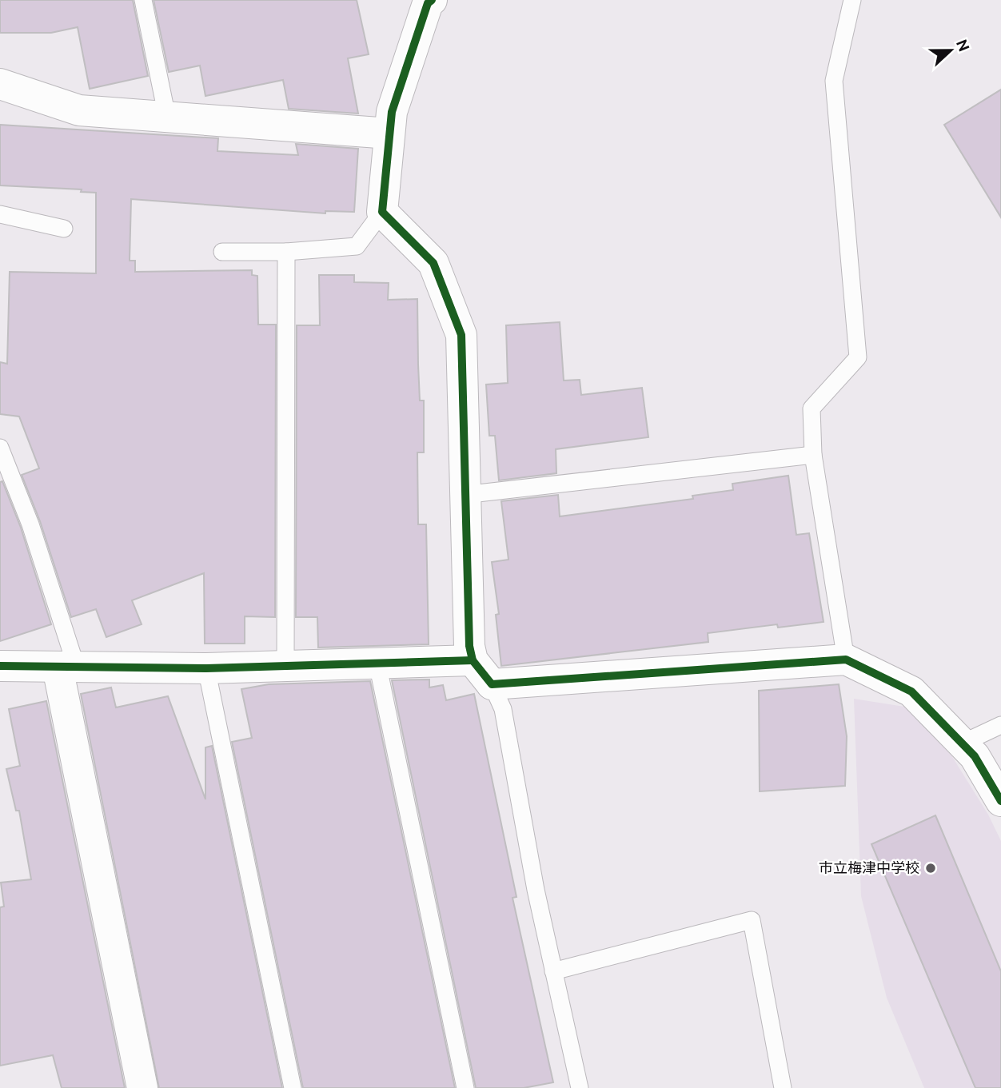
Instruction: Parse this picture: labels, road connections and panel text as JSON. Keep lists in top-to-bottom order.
{
  "places": ["市立梅津中学校"],
  "north": "right"
}
